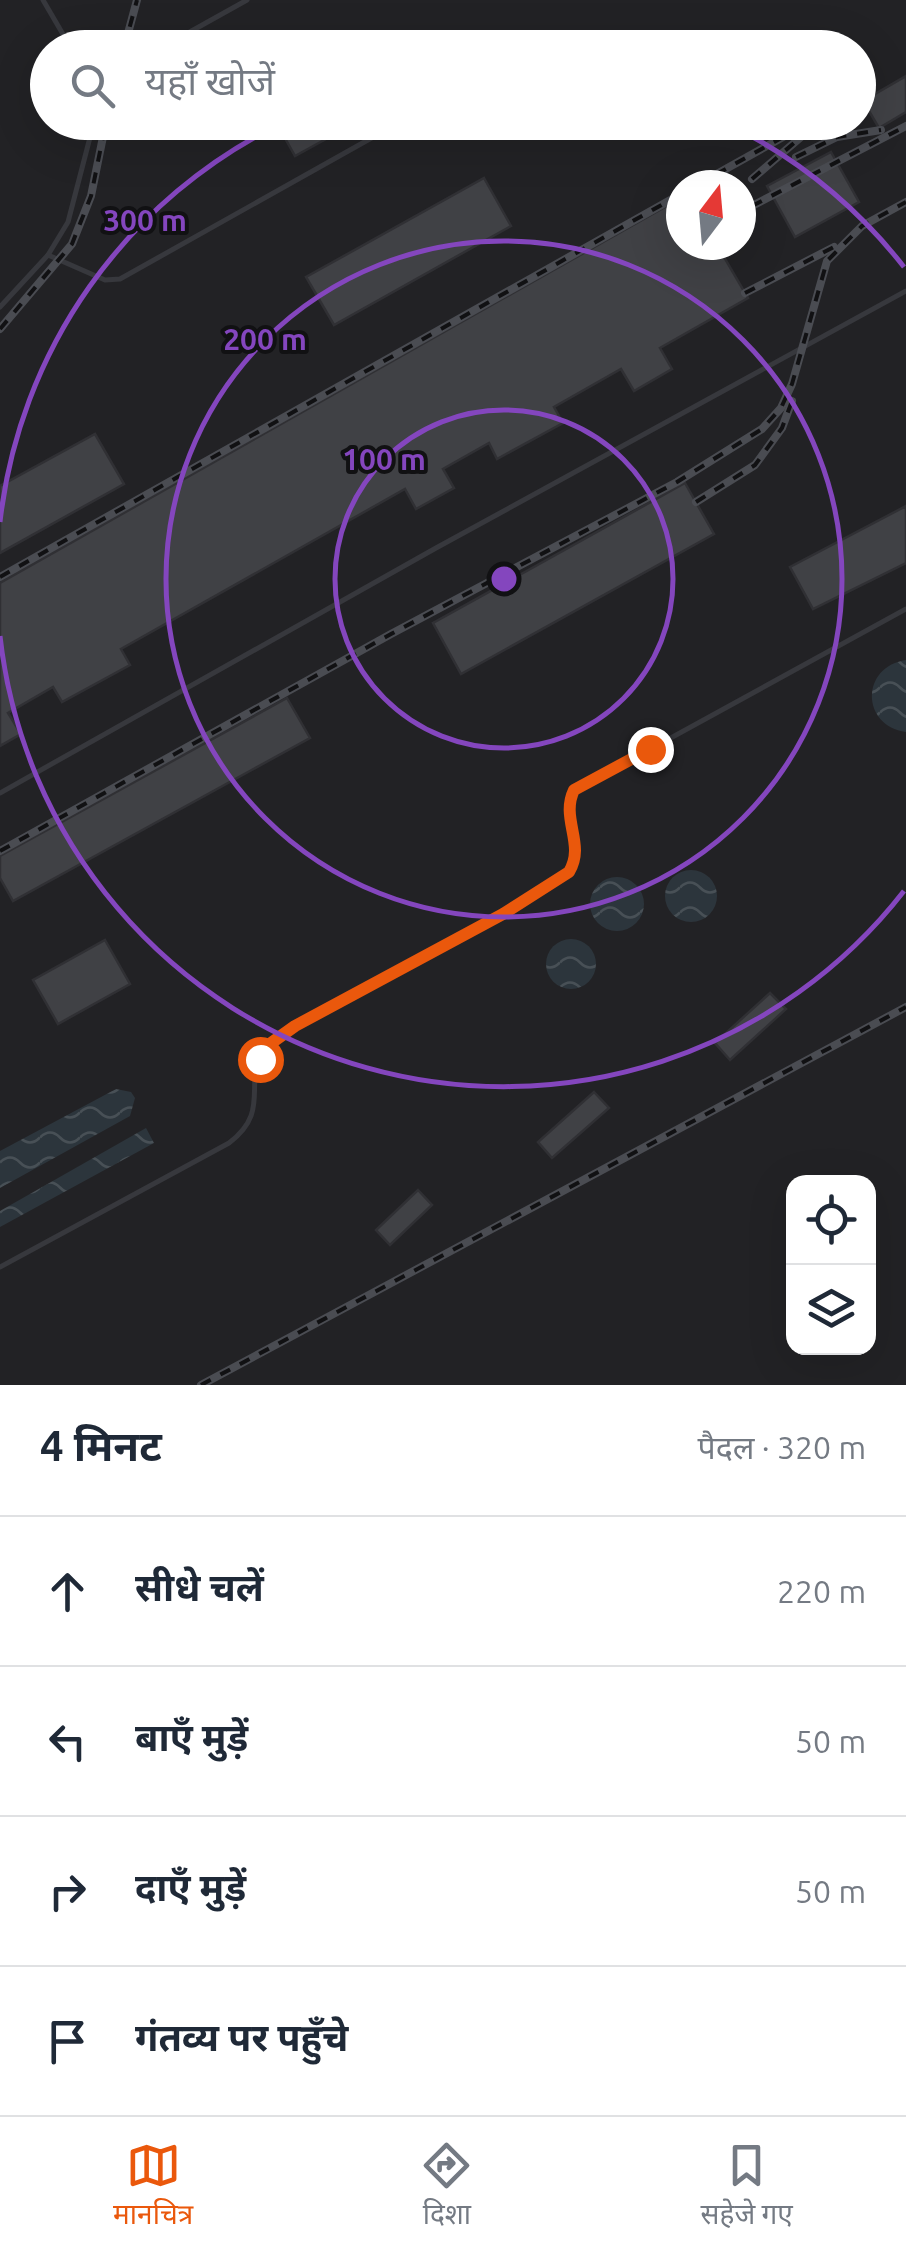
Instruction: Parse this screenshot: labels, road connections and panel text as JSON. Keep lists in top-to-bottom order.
{
  "north": "top",
  "page": {
    "search": "यहाँ खोजें",
    "heading": ["4 मिनट", "पैदल · 320 m"],
    "list": [
      ["सीधे चलें", "220 m"],
      ["बाएँ मुड़ें", "50 m"],
      ["दाएँ मुड़ें", "50 m"],
      "गंतव्य पर पहुँचे"
    ],
    "nav": ["मानचित्र", "दिशा", "सहेजे गए"]
  },
  "rings": ["300 m", "200 m", "100 m"]
}
